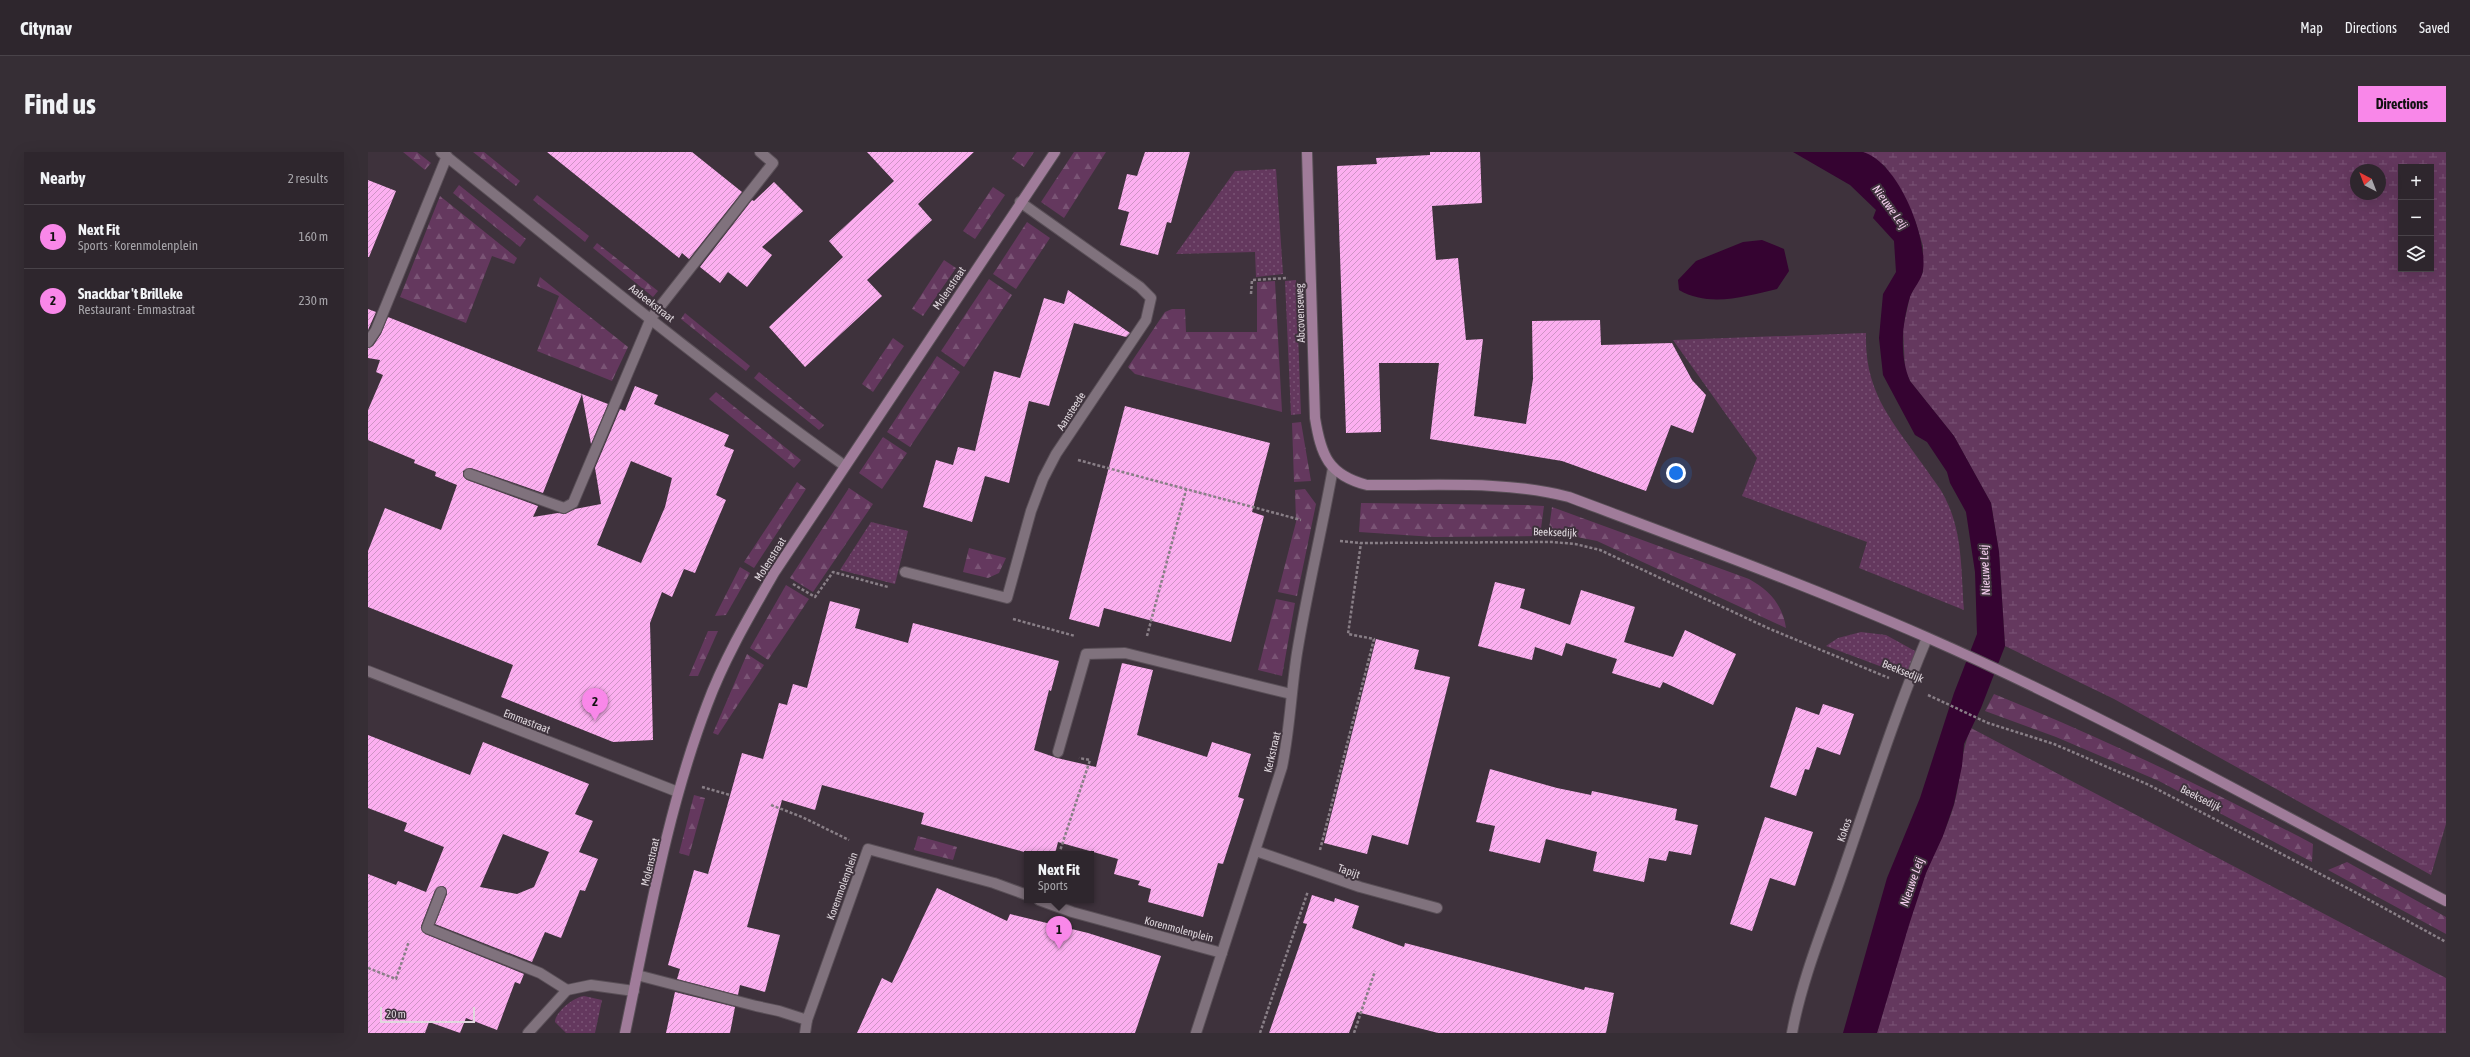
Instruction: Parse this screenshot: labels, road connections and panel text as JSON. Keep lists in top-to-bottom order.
{
  "streets": {
    "street": [
      "Molenstraat",
      "Aabeekstraat",
      "Abcovenseweg",
      "Aansteede",
      "Beeksedijk",
      "Emmastraat",
      "Kerkstraat",
      "Kokos",
      "Tapijt",
      "Korenmolenplein"
    ]
  },
  "crossings": [
    ["Molenstraat", "Aabeekstraat"],
    ["Molenstraat", "Aansteede"],
    ["Molenstraat", "Emmastraat"],
    ["Abcovenseweg", "Beeksedijk"],
    ["Abcovenseweg", "Kerkstraat"],
    ["Beeksedijk", "Kerkstraat"],
    ["Beeksedijk", "Kokos"],
    ["Kerkstraat", "Tapijt"],
    ["Kerkstraat", "Korenmolenplein"]
  ],
  "water": ["Nieuwe Leij"],
  "scale_bar": "20 m",
  "north": "top left",
  "page": {
    "header": "Citynav",
    "nav": ["Map", "Directions", "Saved"],
    "buttons": "Directions",
    "title": "Find us",
    "heading": ["Nearby", "2 results"],
    "map_buttons": ["+", "−"],
    "list": [
      {
        "mark": "1",
        "name": "Next Fit",
        "note": "Sports · Korenmolenplein",
        "value": "160 m"
      },
      {
        "mark": "2",
        "name": "Snackbar 't Brilleke",
        "note": "Restaurant · Emmastraat",
        "value": "230 m"
      }
    ],
    "pins": ["2", "1"],
    "popup": ["Next Fit", "Sports"],
    "scale": "20 m"
  }
}
